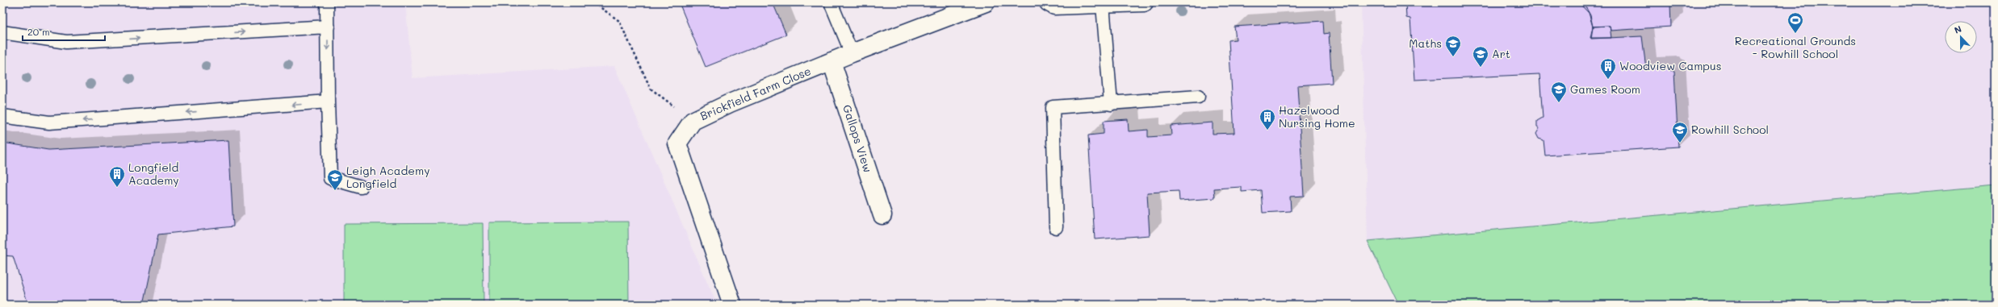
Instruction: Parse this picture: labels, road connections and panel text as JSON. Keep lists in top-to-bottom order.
{
  "streets": {
    "street": ["Brickfield Farm Close", "Gallops View"]
  },
  "crossings": [
    ["Brickfield Farm Close", "Gallops View"]
  ],
  "places": {
    "sports": ["Recreational Grounds - Rowhill School"],
    "school or university": [
      "Maths",
      "Art",
      "Games Room",
      "Rowhill School",
      "Leigh Academy Longfield"
    ],
    "building": ["Woodview Campus", "Hazelwood Nursing Home", "Longfield Academy"]
  },
  "scale_bar": "20 m",
  "north": "top"
}
